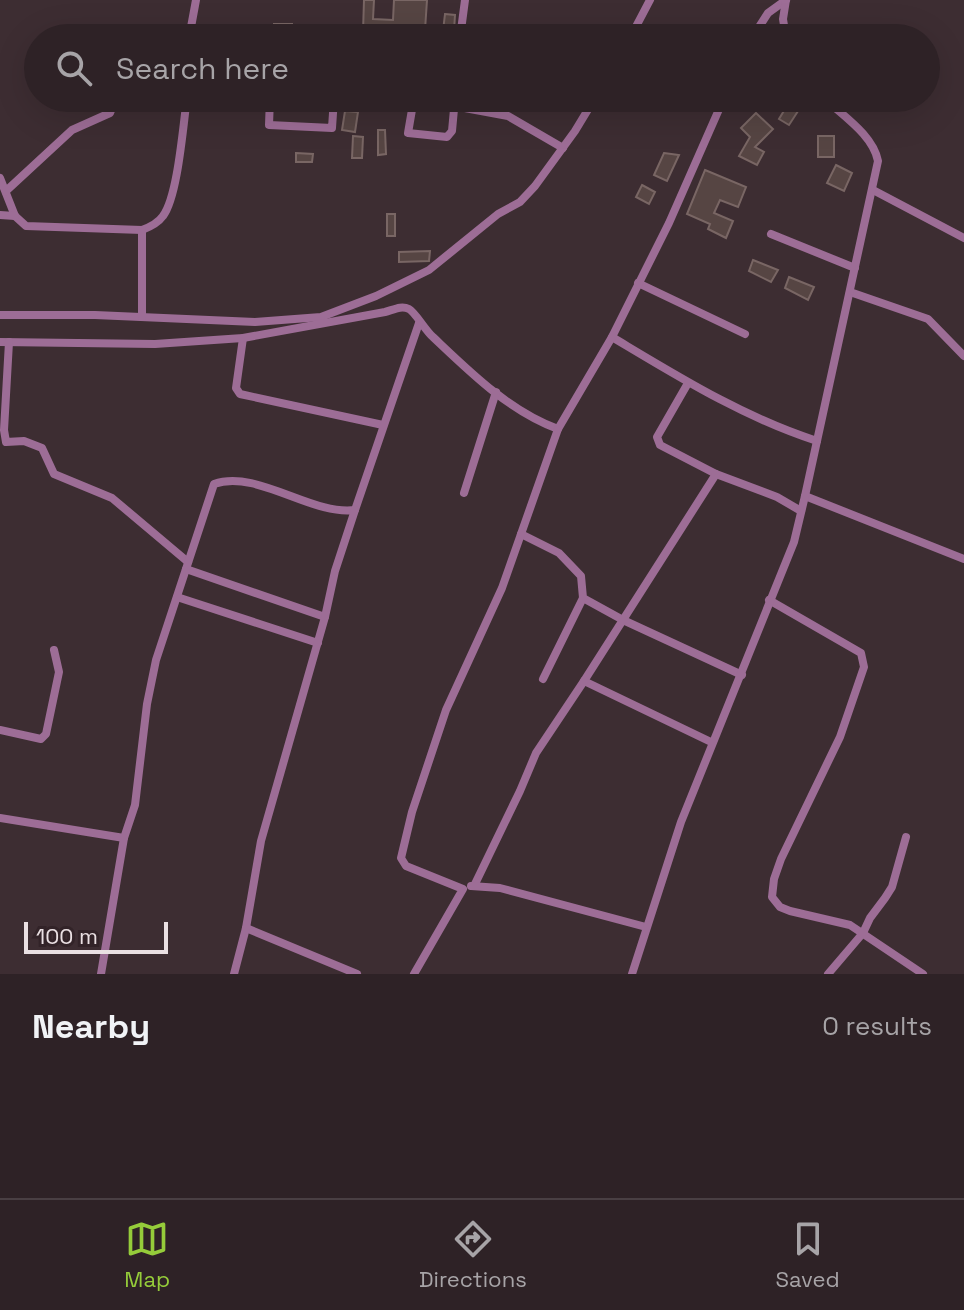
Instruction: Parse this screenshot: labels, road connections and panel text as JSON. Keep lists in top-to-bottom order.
{
  "scale_bar": "100 m",
  "page": {
    "search": "Search here",
    "scale": "100 m",
    "heading": ["Nearby", "0 results"],
    "nav": ["Map", "Directions", "Saved"]
  }
}
